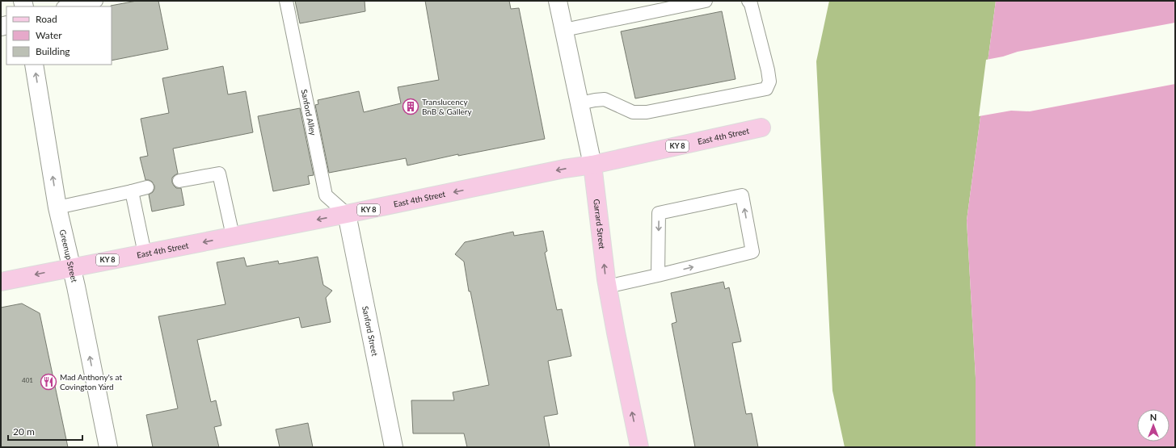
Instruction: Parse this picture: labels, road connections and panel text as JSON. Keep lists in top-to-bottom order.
{
  "streets": {
    "main road": ["East 4th Street", "KY 8", "Garrard Street"],
    "street": ["Greenup Street", "Sanford Street"],
    "lane": ["Sanford Alley"]
  },
  "crossings": [
    ["Sanford Alley", "East 4th Street"],
    ["Sanford Alley", "Sanford Street"],
    ["East 4th Street", "Garrard Street"],
    ["East 4th Street", "Greenup Street"],
    ["East 4th Street", "Sanford Street"]
  ],
  "one_way": ["East 4th Street", "Garrard Street", "Greenup Street"],
  "places": {
    "building": ["Translucency BnB & Gallery"],
    "restaurant": ["Mad Anthony's at Covington Yard"]
  },
  "house_numbers": ["401"],
  "legend": ["Road", "Water", "Building"],
  "scale_bar": "20 m",
  "north": "top"
}
